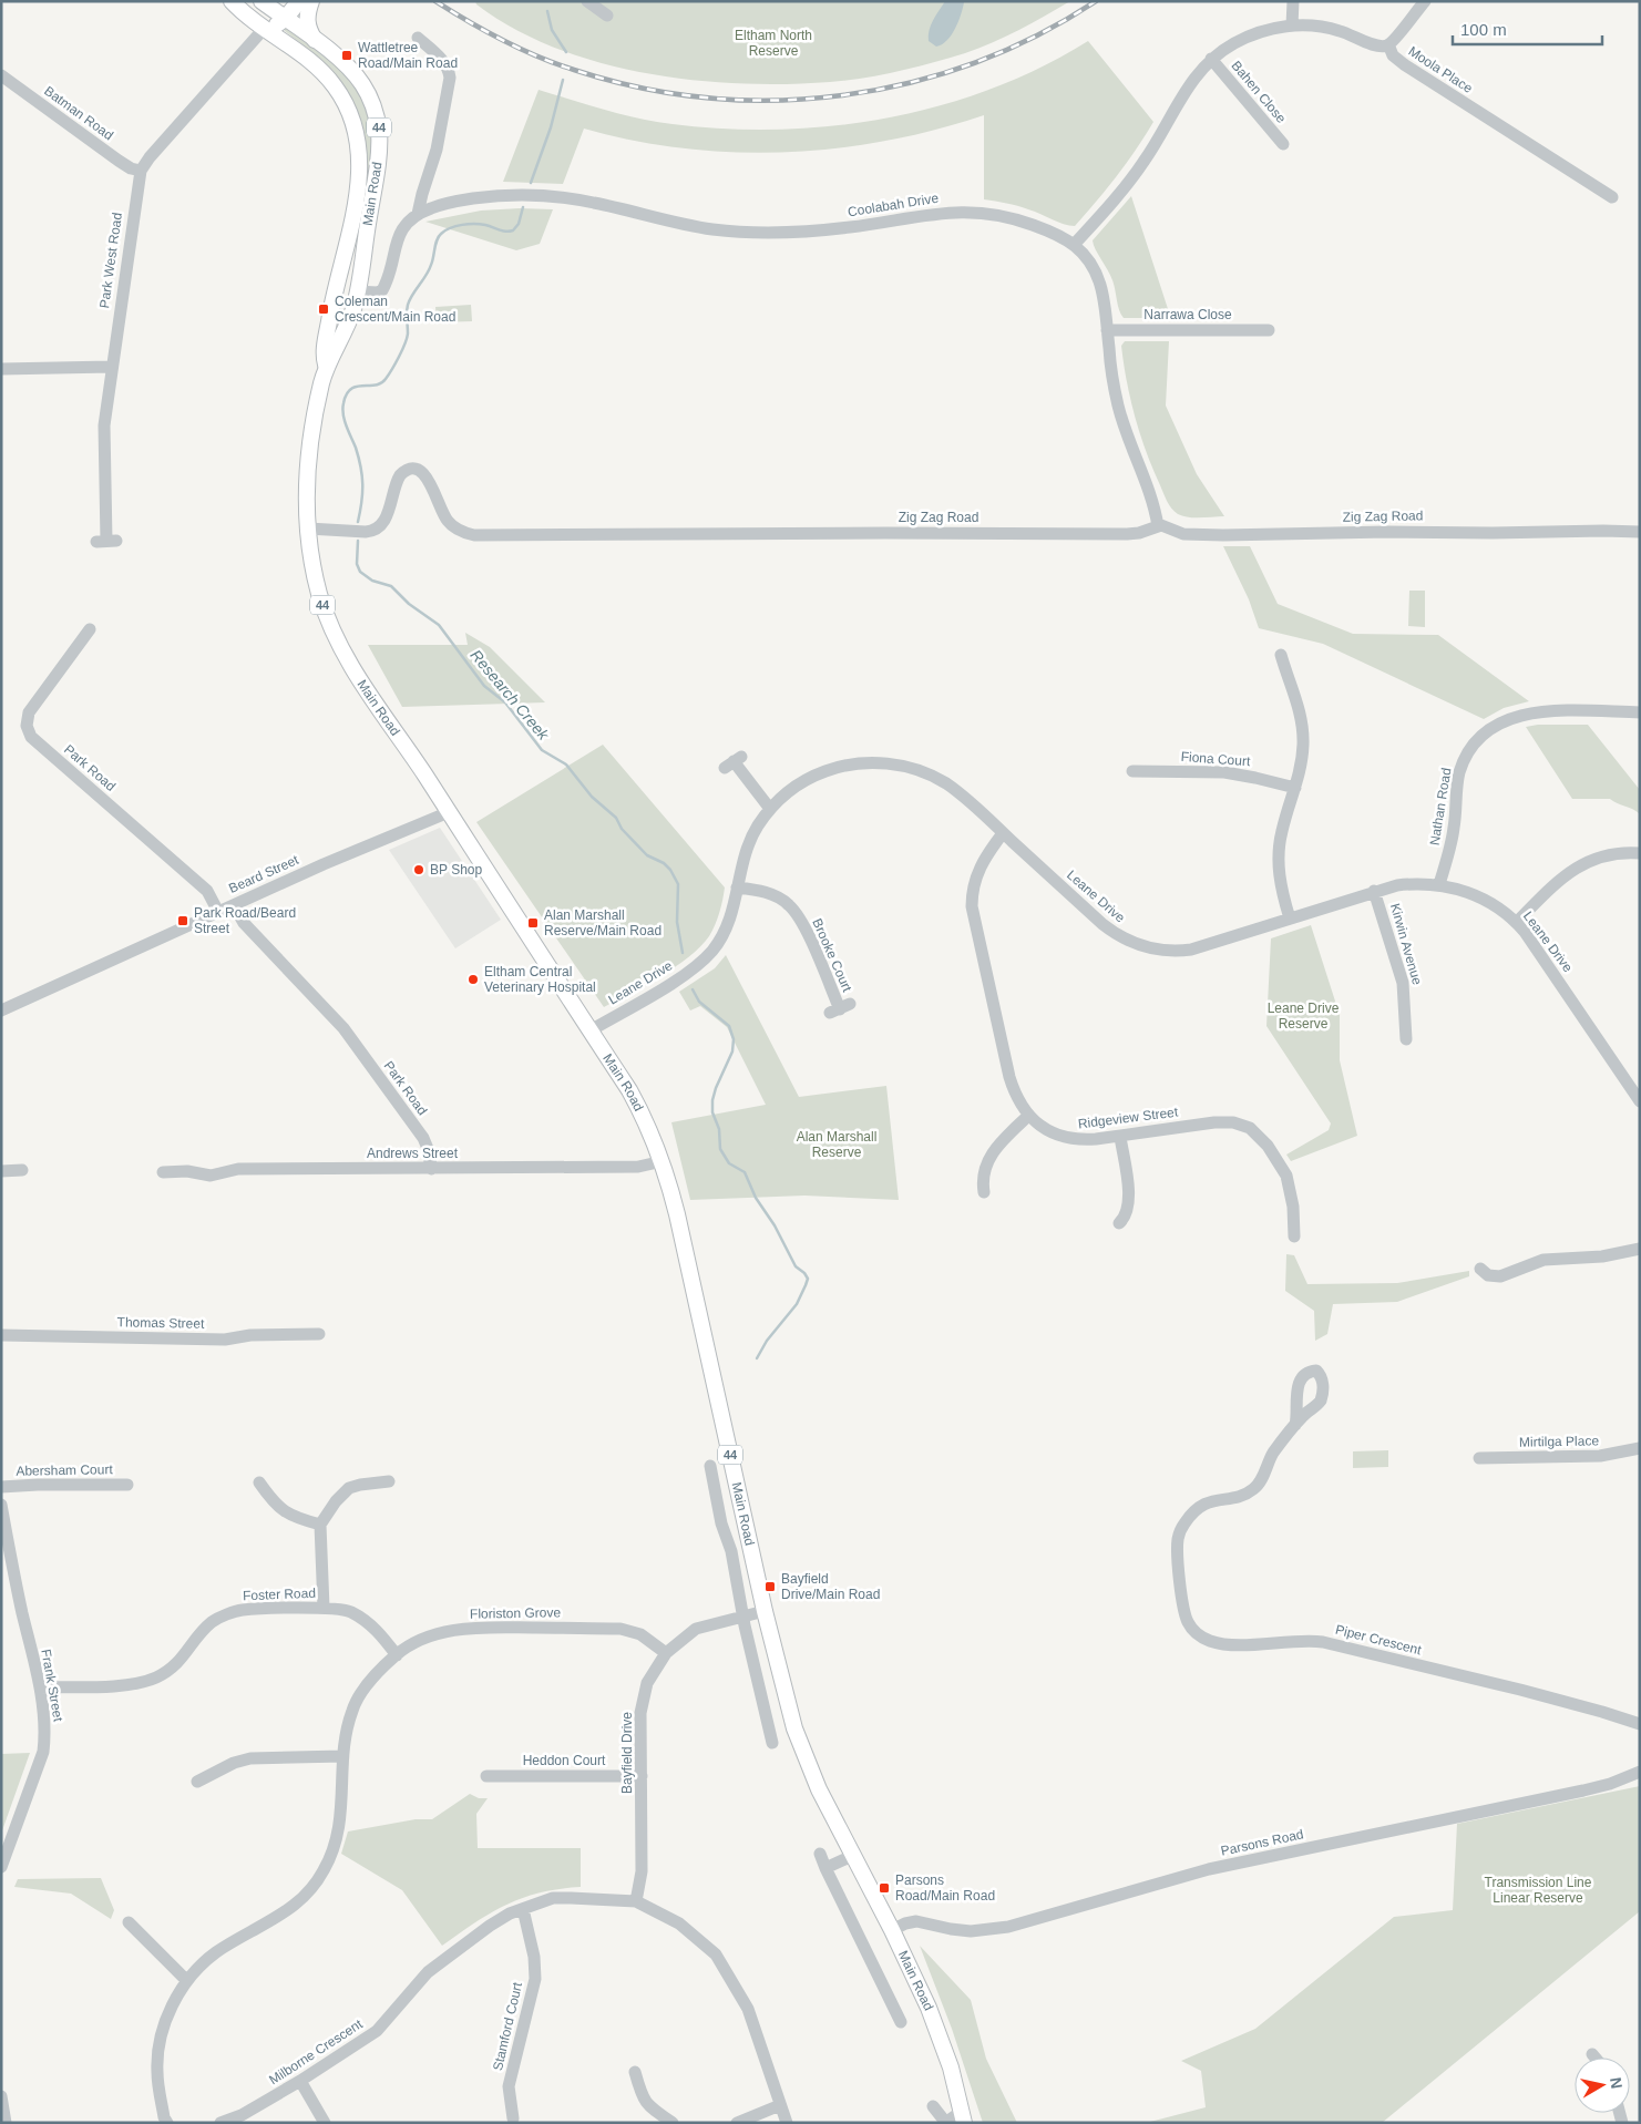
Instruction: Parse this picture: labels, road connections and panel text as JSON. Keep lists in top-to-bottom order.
{
  "streets": {
    "main road": ["44", "Main Road"],
    "street": [
      "Moola Place",
      "Bahen Close",
      "Batman Road",
      "Coolabah Drive",
      "Park West Road",
      "Narrawa Close",
      "Zig Zag Road",
      "Fiona Court",
      "Park Road",
      "Nathan Road",
      "Beard Street",
      "Leane Drive",
      "Kirwin Avenue",
      "Brooke Court",
      "Ridgeview Street",
      "Andrews Street",
      "Thomas Street",
      "Mirtilga Place",
      "Abersham Court",
      "Foster Road",
      "Floriston Grove",
      "Piper Crescent",
      "Frank Street",
      "Bayfield Drive",
      "Heddon Court",
      "Parsons Road",
      "Stamford Court",
      "Milborne Crescent"
    ]
  },
  "crossings": [
    ["Batman Road", "Park West Road"],
    ["Main Road", "Park West Road"],
    ["Main Road", "Zig Zag Road"],
    ["Main Road", "Beard Street"],
    ["Main Road", "Leane Drive"],
    ["Main Road", "Andrews Street"],
    ["Main Road", "Bayfield Drive"],
    ["Main Road", "Parsons Road"],
    ["Coolabah Drive", "Narrawa Close"],
    ["Coolabah Drive", "Zig Zag Road"],
    ["Park Road", "Beard Street"],
    ["Park Road", "Andrews Street"],
    ["Nathan Road", "Leane Drive"],
    ["Leane Drive", "Kirwin Avenue"],
    ["Leane Drive", "Brooke Court"],
    ["Leane Drive", "Ridgeview Street"],
    ["Foster Road", "Floriston Grove"],
    ["Foster Road", "Frank Street"],
    ["Floriston Grove", "Bayfield Drive"],
    ["Bayfield Drive", "Heddon Court"],
    ["Bayfield Drive", "Milborne Crescent"],
    ["Stamford Court", "Milborne Crescent"]
  ],
  "water": ["Research Creek"],
  "parks": [
    "Eltham North Reserve",
    "Leane Drive Reserve",
    "Alan Marshall Reserve",
    "Transmission Line Linear Reserve"
  ],
  "places": {
    "transit": [
      "Wattletree Road/Main Road",
      "Coleman Crescent/Main Road",
      "Park Road/Beard Street",
      "Alan Marshall Reserve/Main Road",
      "Bayfield Drive/Main Road",
      "Parsons Road/Main Road"
    ],
    "other": ["BP Shop", "Eltham Central Veterinary Hospital"]
  },
  "scale_bar": "100 m",
  "north": "right"
}
